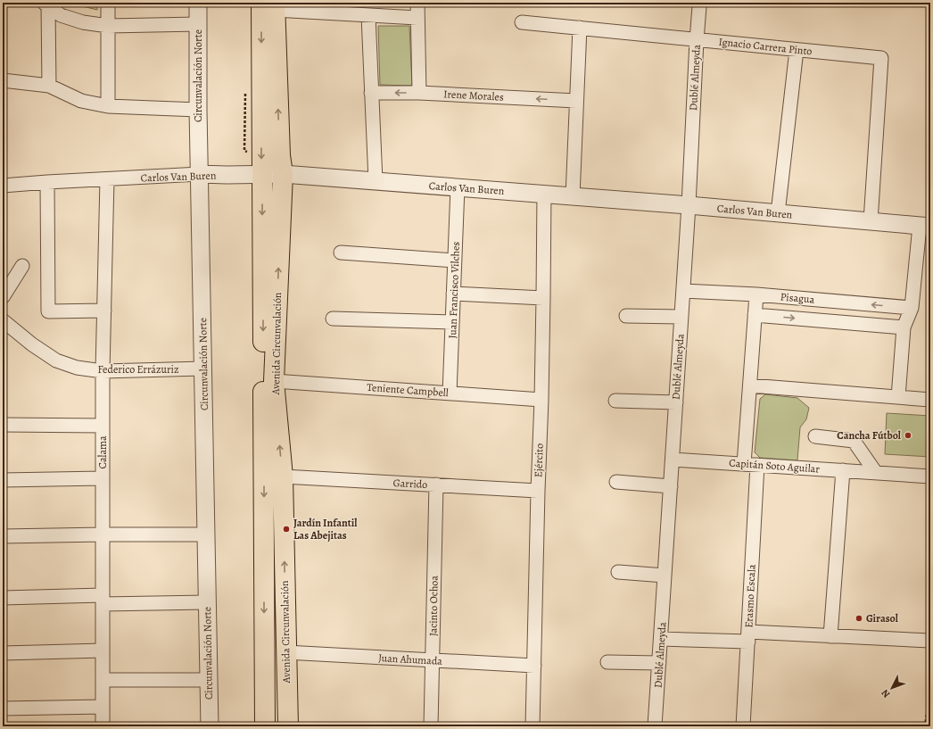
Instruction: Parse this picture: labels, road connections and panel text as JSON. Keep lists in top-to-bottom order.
{
  "streets": {
    "main road": ["Avenida Circunvalación"],
    "street": [
      "Ignacio Carrera Pinto",
      "Circunvalación Norte",
      "Dublé Almeyda",
      "Irene Morales",
      "Carlos Van Buren",
      "Juan Francisco Vilches",
      "Pisagua",
      "Federico Errázuriz",
      "Teniente Campbell",
      "Calama",
      "Ejército",
      "Capitán Soto Aguilar",
      "Garrido",
      "Erasmo Escala",
      "Jacinto Ochoa",
      "Juan Ahumada"
    ]
  },
  "crossings": [
    ["Ignacio Carrera Pinto", "Dublé Almeyda"],
    ["Ignacio Carrera Pinto", "Carlos Van Buren"],
    ["Circunvalación Norte", "Carlos Van Buren"],
    ["Circunvalación Norte", "Federico Errázuriz"],
    ["Dublé Almeyda", "Carlos Van Buren"],
    ["Dublé Almeyda", "Pisagua"],
    ["Dublé Almeyda", "Capitán Soto Aguilar"],
    ["Carlos Van Buren", "Juan Francisco Vilches"],
    ["Carlos Van Buren", "Avenida Circunvalación"],
    ["Carlos Van Buren", "Calama"],
    ["Carlos Van Buren", "Ejército"],
    ["Juan Francisco Vilches", "Teniente Campbell"],
    ["Avenida Circunvalación", "Teniente Campbell"],
    ["Avenida Circunvalación", "Garrido"],
    ["Avenida Circunvalación", "Juan Ahumada"],
    ["Federico Errázuriz", "Calama"],
    ["Teniente Campbell", "Ejército"],
    ["Ejército", "Garrido"],
    ["Ejército", "Juan Ahumada"],
    ["Capitán Soto Aguilar", "Erasmo Escala"],
    ["Garrido", "Jacinto Ochoa"],
    ["Jacinto Ochoa", "Juan Ahumada"]
  ],
  "one_way": ["Irene Morales"],
  "places": ["Cancha Fútbol", "Jardín Infantil Las Abejitas", "Girasol"],
  "north": "bottom left"
}
